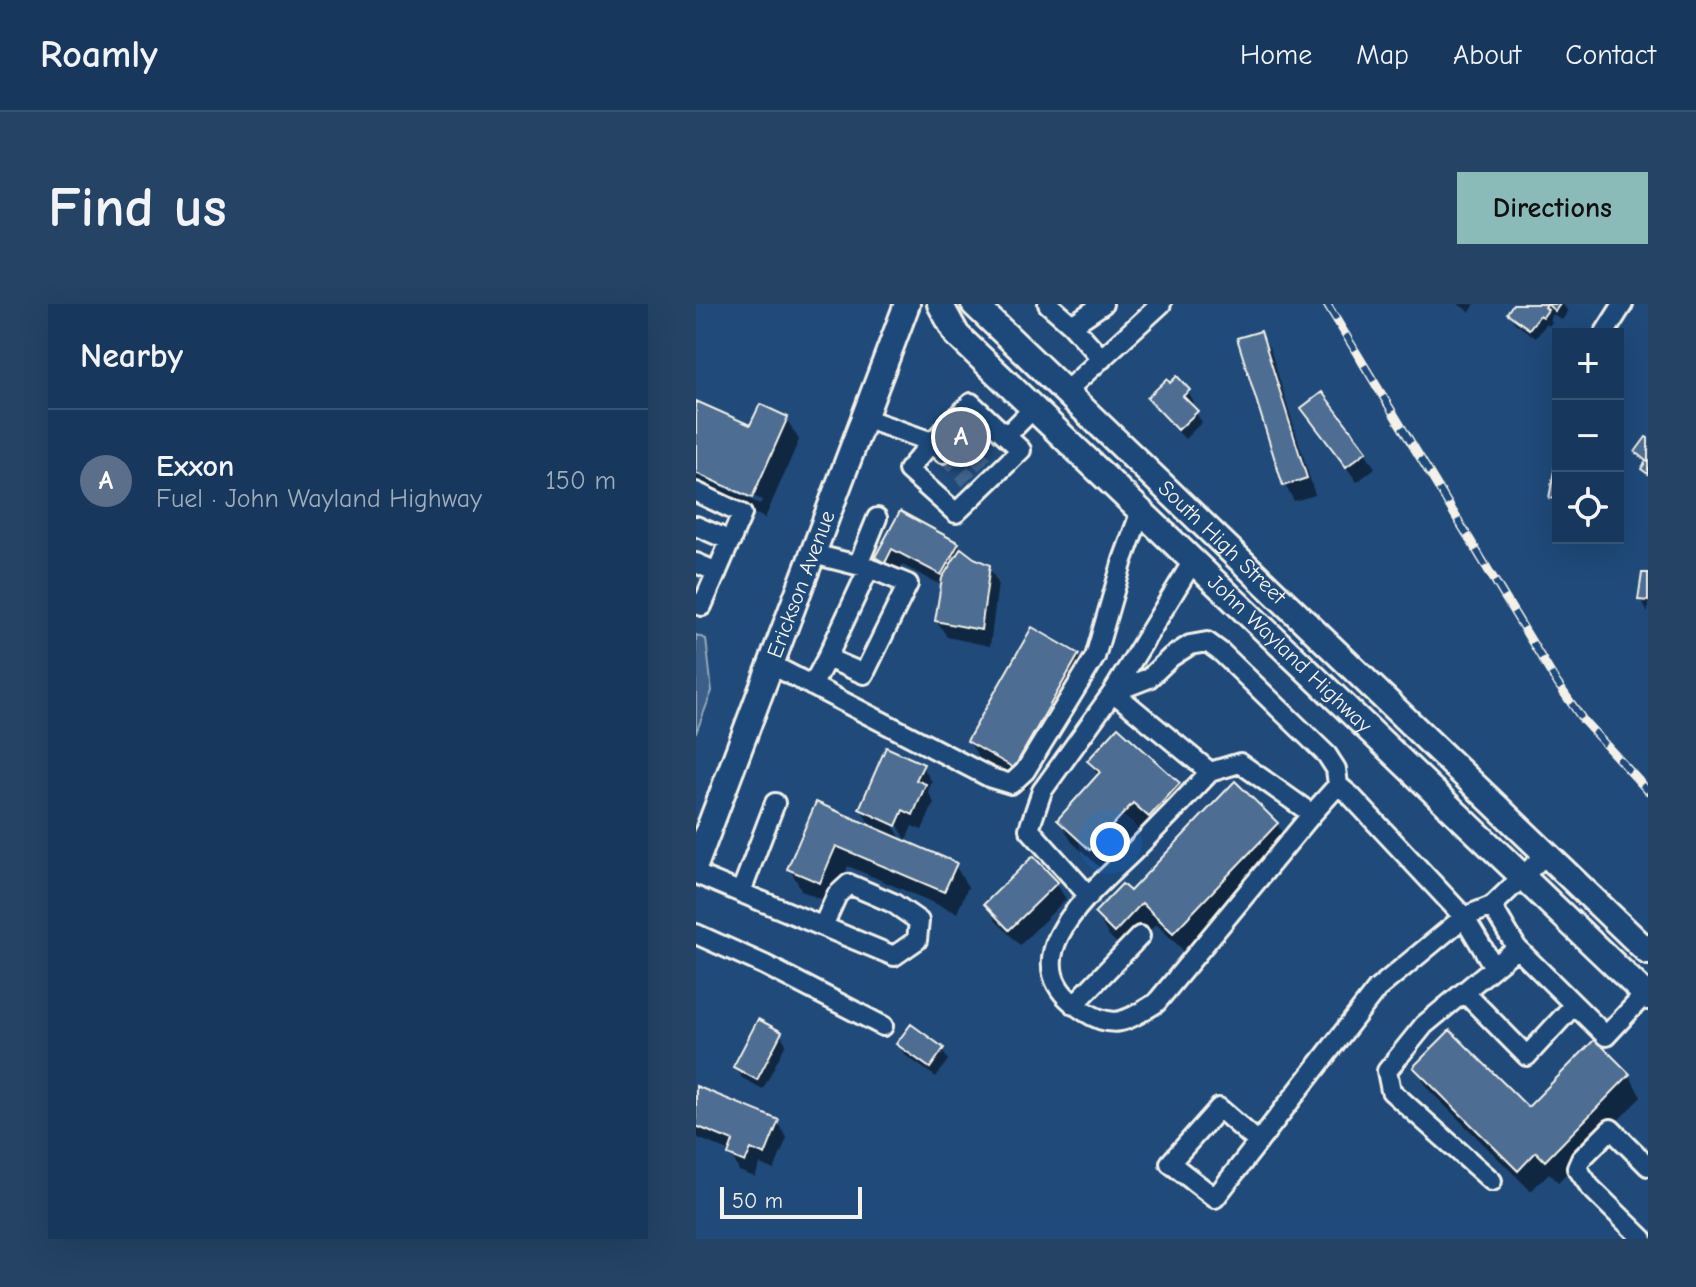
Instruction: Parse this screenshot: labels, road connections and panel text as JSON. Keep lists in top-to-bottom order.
{
  "streets": {
    "main road": ["South High Street", "Erickson Avenue", "John Wayland Highway"]
  },
  "scale_bar": "50 m",
  "page": {
    "header": "Roamly",
    "nav": [
      "Home",
      "Map",
      "About",
      "Contact"
    ],
    "buttons": "Directions",
    "title": "Find us",
    "heading": "Nearby",
    "map_buttons": ["+", "−"],
    "pins": "A",
    "list": [
      {
        "mark": "A",
        "name": "Exxon",
        "note": "Fuel · John Wayland Highway",
        "value": "150 m"
      }
    ],
    "scale": "50 m"
  }
}
